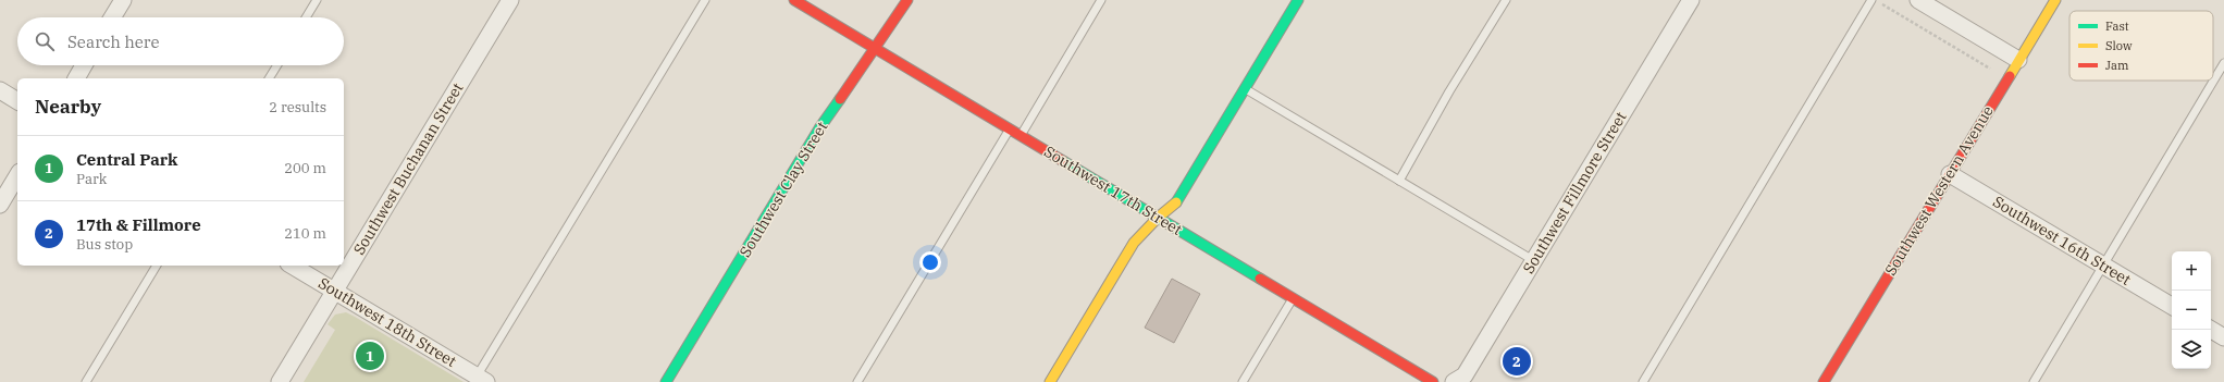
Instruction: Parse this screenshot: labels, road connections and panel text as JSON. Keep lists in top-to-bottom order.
{
  "streets": {
    "street": [
      "Southwest Buchanan Street",
      "Southwest Clay Street",
      "Southwest 17th Street",
      "Southwest Western Avenue",
      "Southwest Fillmore Street",
      "Southwest 16th Street",
      "Southwest 18th Street"
    ]
  },
  "crossings": [
    ["Southwest Buchanan Street", "Southwest 18th Street"],
    ["Southwest Clay Street", "Southwest 17th Street"],
    ["Southwest Western Avenue", "Southwest 16th Street"]
  ],
  "legend": ["Fast", "Slow", "Jam"],
  "page": {
    "search": "Search here",
    "heading": ["Nearby", "2 results"],
    "list": [
      {
        "mark": "1",
        "name": "Central Park",
        "note": "Park",
        "value": "200 m"
      },
      {
        "mark": "2",
        "name": "17th & Fillmore",
        "note": "Bus stop",
        "value": "210 m"
      }
    ],
    "map_buttons": ["+", "−"],
    "pins": ["1", "2"]
  }
}
